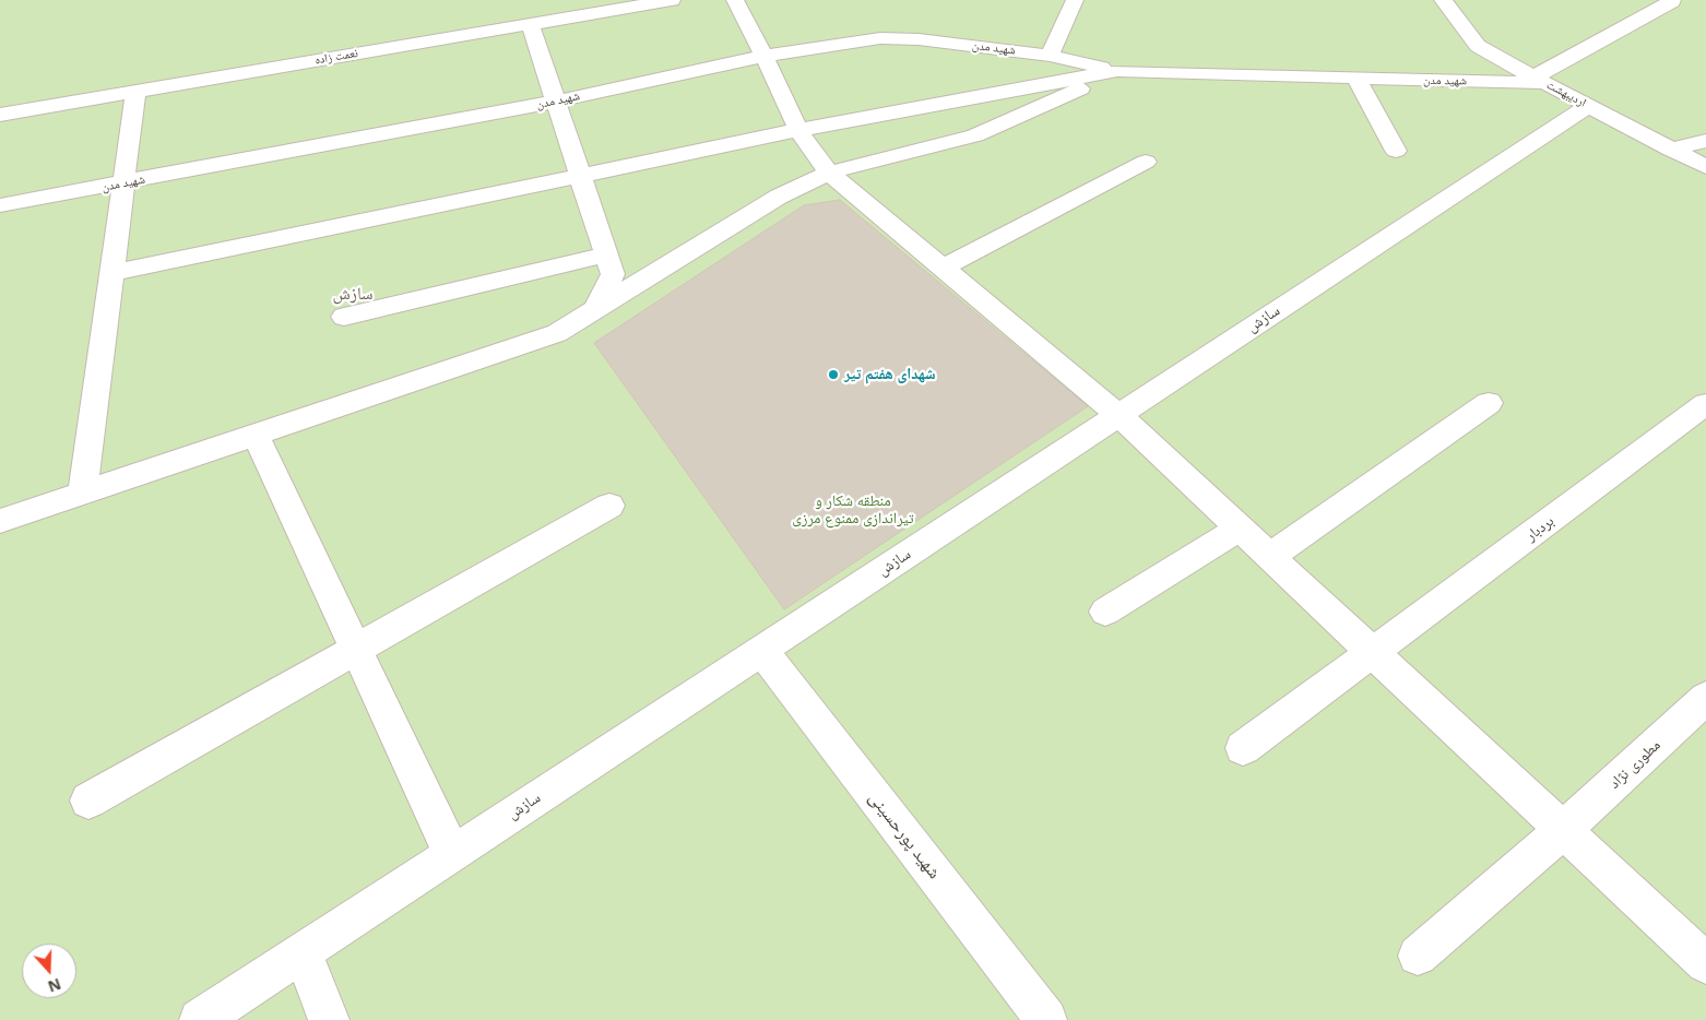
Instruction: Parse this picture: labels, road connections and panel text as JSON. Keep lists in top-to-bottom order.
{
  "streets": {
    "street": [
      "شهید مدن",
      "نعمت زاده",
      "اردیبهشت",
      "سازش",
      "بردبار",
      "مطوری نژاد",
      "شهید پورحسینی"
    ]
  },
  "crossings": [
    ["شهید مدن", "اردیبهشت"],
    ["اردیبهشت", "سازش"],
    ["سازش", "شهید پورحسینی"]
  ],
  "districts": ["سازش"],
  "parks": ["منطقه شکار و تیراندازی ممنوع مرزی"],
  "places": ["شهدای هفتم تیر"],
  "north": "bottom"
}
